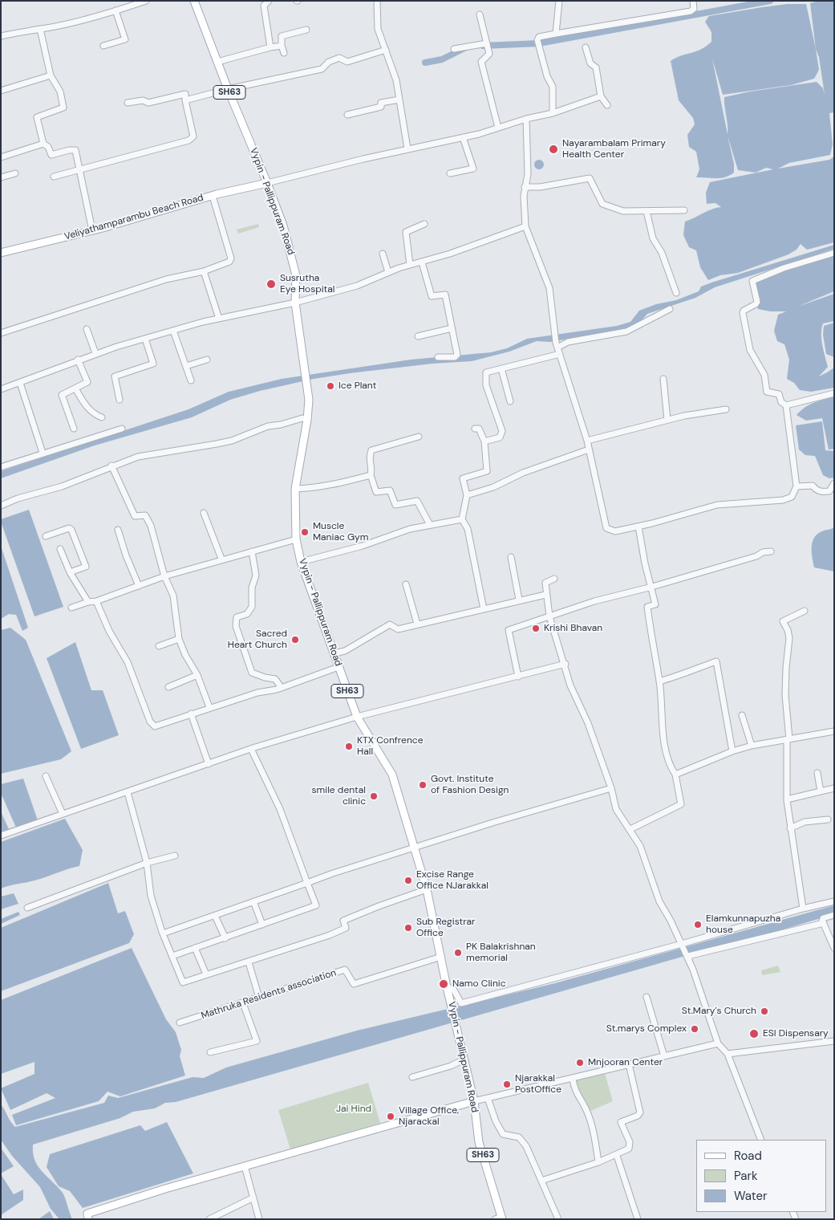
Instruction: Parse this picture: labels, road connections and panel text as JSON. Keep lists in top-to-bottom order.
{
  "streets": {
    "main road": ["SH63", "Vypin - Pallippuram Road", "Veliyathamparambu Beach Road"],
    "street": ["Mathruka Residents association"]
  },
  "crossings": [
    ["Vypin - Pallippuram Road", "Veliyathamparambu Beach Road"],
    ["Vypin - Pallippuram Road", "Mathruka Residents association"]
  ],
  "parks": ["Jai Hind"],
  "places": [
    "Nayarambalam Primary Health Center",
    "Susrutha Eye Hospital",
    "Ice Plant",
    "Muscle Maniac Gym",
    "Krishi Bhavan",
    "Sacred Heart Church",
    "KTX Confrence Hall",
    "Govt. Institute of Fashion Design",
    "smile dental clinic",
    "Excise Range Office NJarakkal",
    "Elamkunnapuzha house",
    "Sub Registrar Office",
    "PK Balakrishnan memorial",
    "Namo Clinic",
    "St.Mary's Church",
    "St.marys Complex",
    "ESI Dispensary",
    "Mnjooran Center",
    "Njarakkal PostOffice",
    "Village Office, Njarackal"
  ],
  "legend": ["Road", "Park", "Water"]
}
